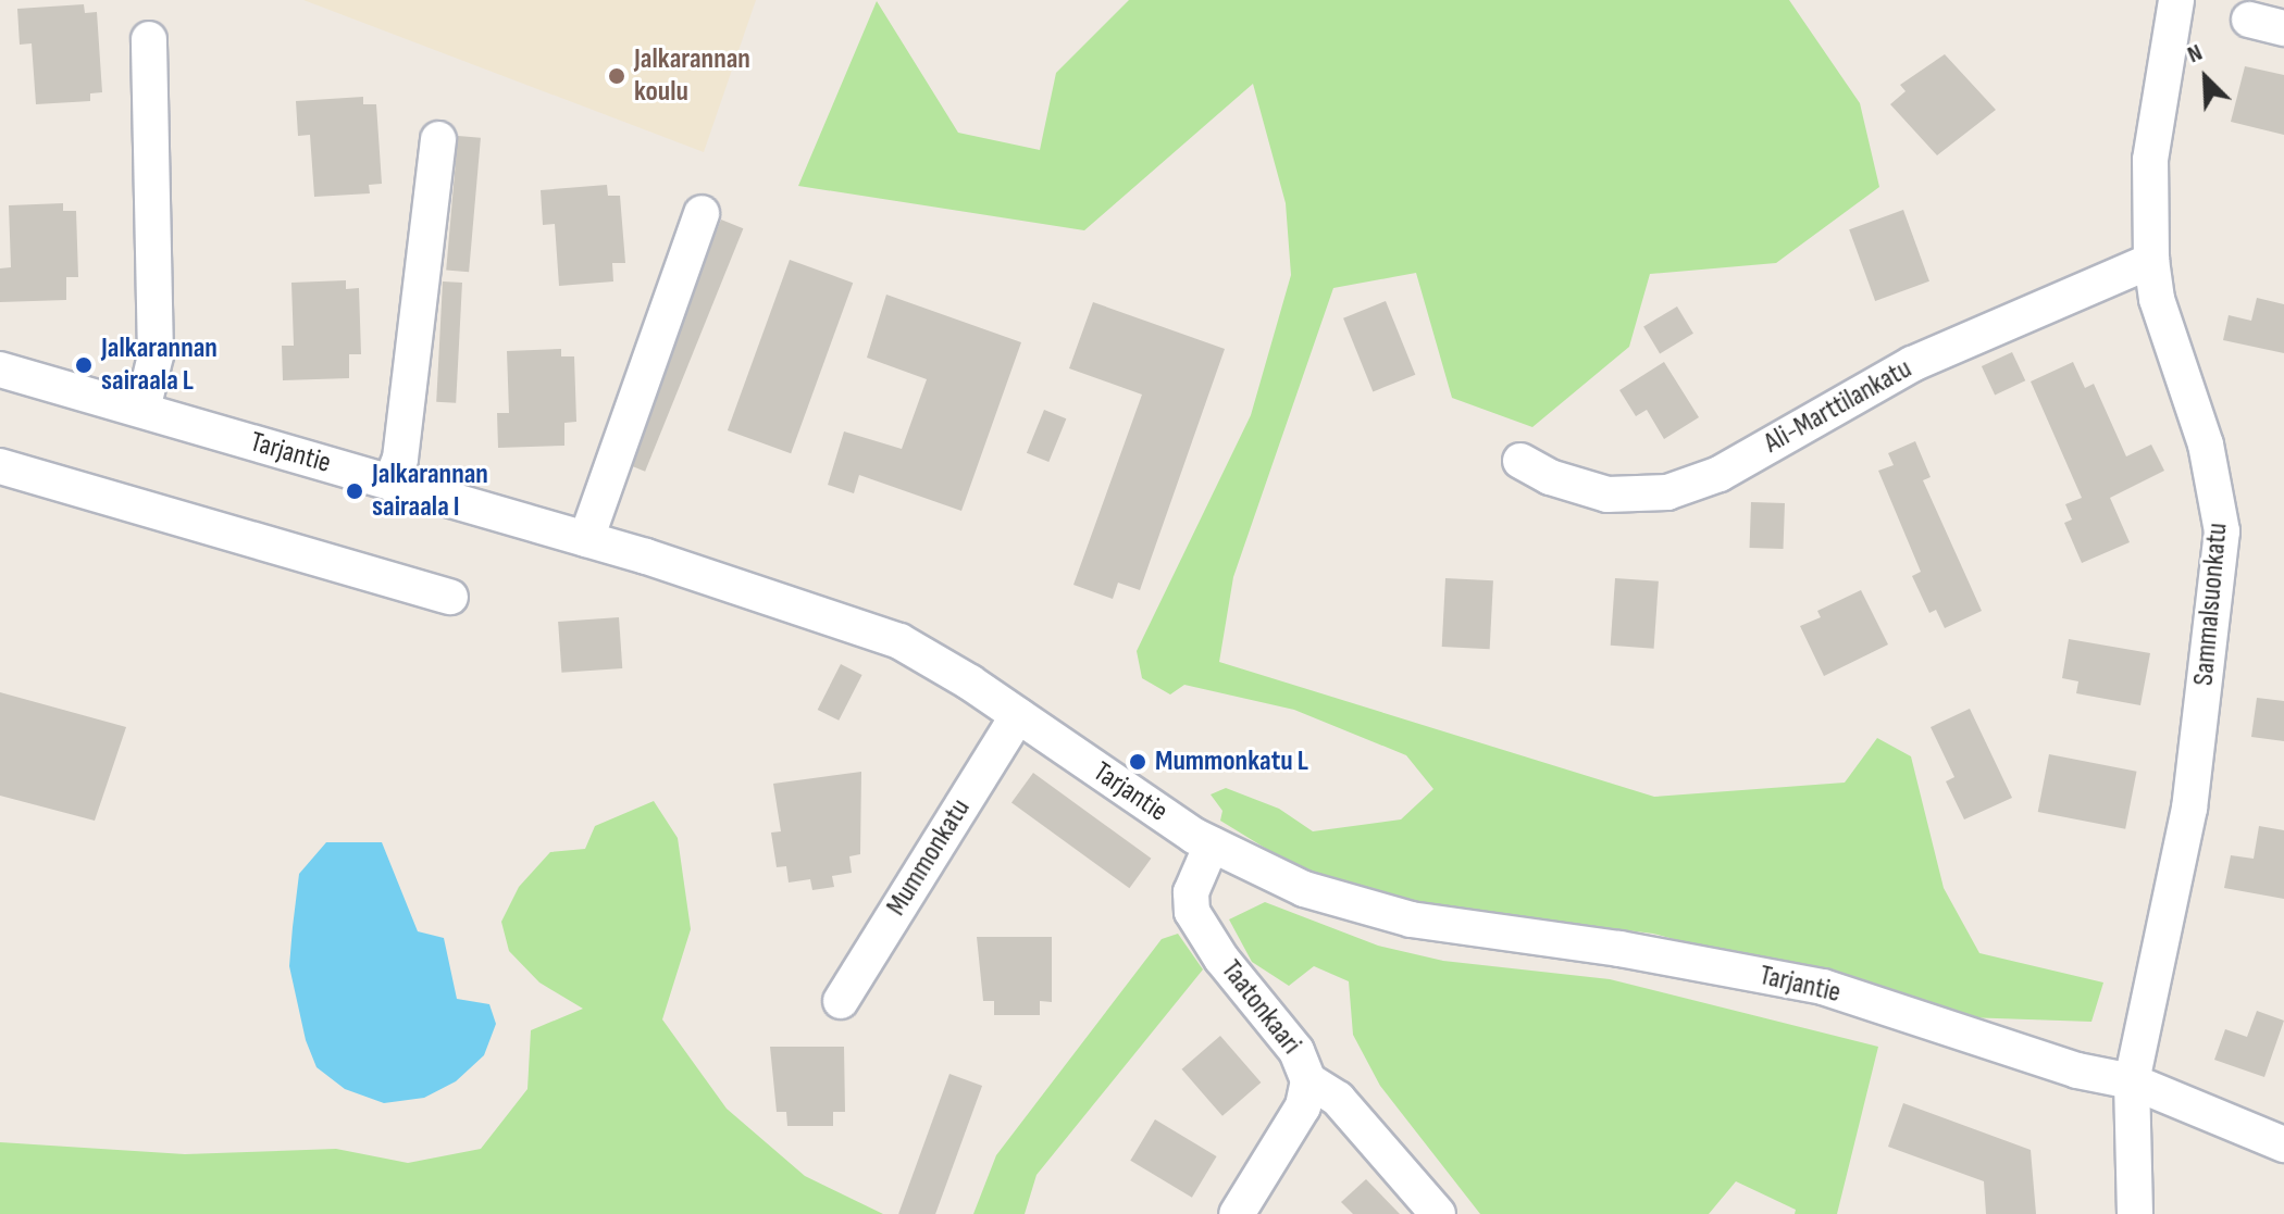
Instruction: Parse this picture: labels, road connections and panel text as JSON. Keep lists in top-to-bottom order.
{
  "streets": {
    "street": [
      "Ali-Marttilankatu",
      "Tarjantie",
      "Sammalsuonkatu",
      "Mummonkatu",
      "Taatonkaari"
    ]
  },
  "crossings": [
    ["Ali-Marttilankatu", "Sammalsuonkatu"],
    ["Tarjantie", "Sammalsuonkatu"],
    ["Tarjantie", "Mummonkatu"],
    ["Tarjantie", "Taatonkaari"]
  ],
  "places": [
    "Jalkarannan koulu",
    "Jalkarannan sairaala L",
    "Jalkarannan sairaala I",
    "Mummonkatu L"
  ],
  "north": "top left"
}
